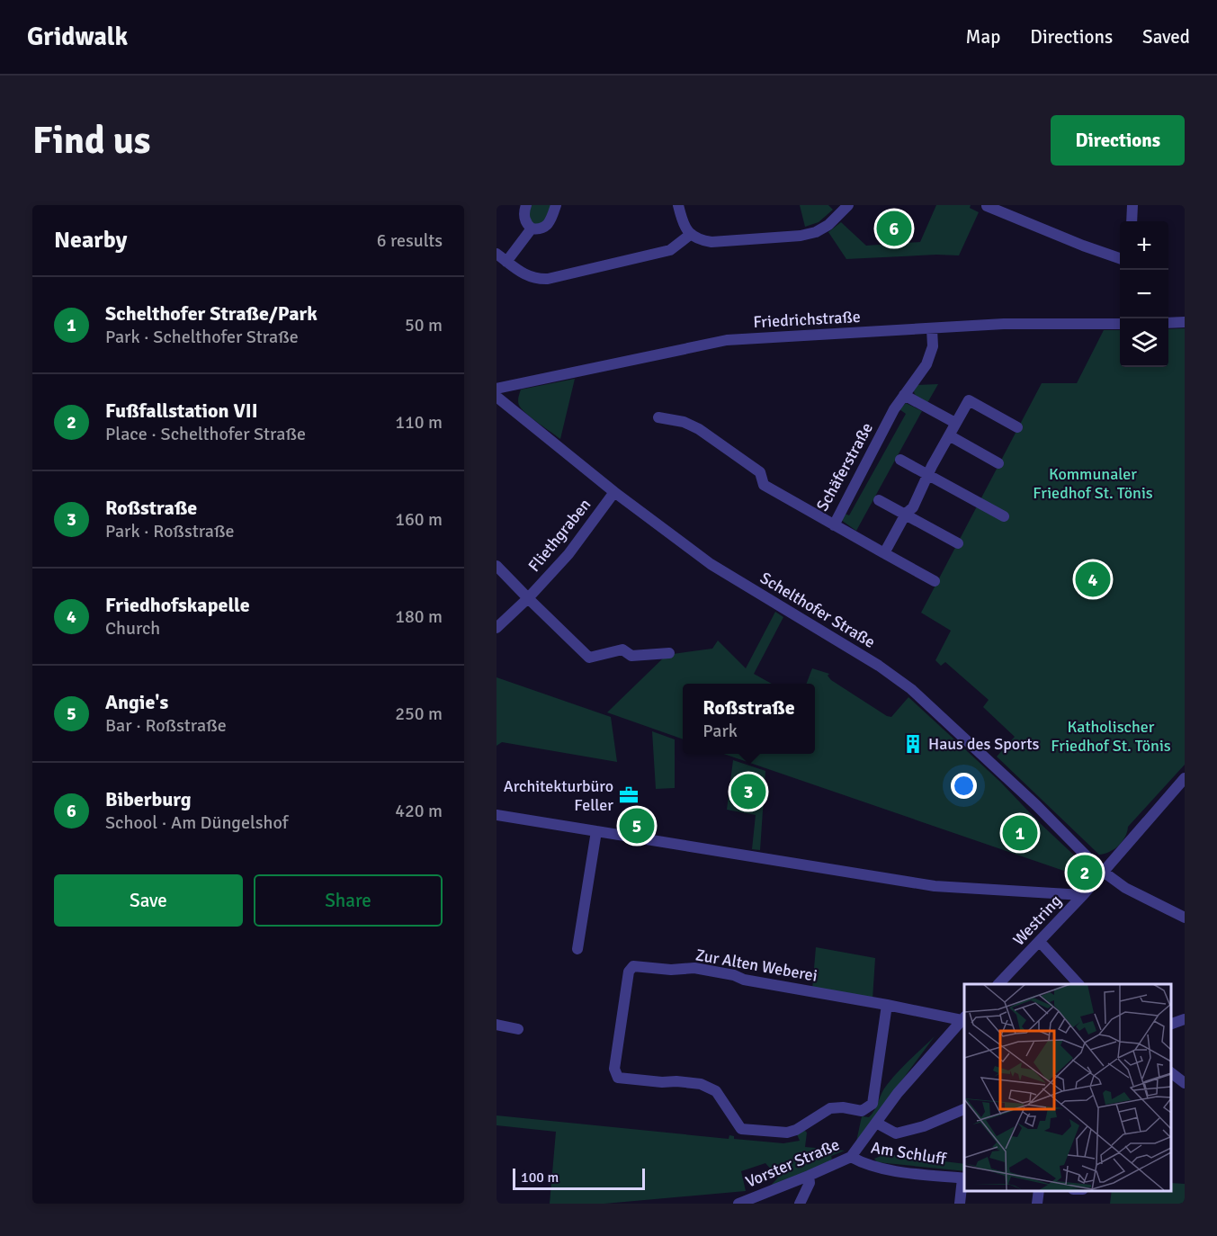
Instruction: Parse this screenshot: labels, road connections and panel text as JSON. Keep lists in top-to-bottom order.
{
  "streets": {
    "street": [
      "Friedrichstraße",
      "Schäferstraße",
      "Fliethgraben",
      "Schelthofer Straße",
      "Westring",
      "Zur Alten Weberei",
      "Am Schluff",
      "Vorster Straße"
    ]
  },
  "crossings": [
    ["Friedrichstraße", "Schäferstraße"],
    ["Fliethgraben", "Schelthofer Straße"],
    ["Schelthofer Straße", "Westring"],
    ["Am Schluff", "Vorster Straße"]
  ],
  "parks": ["Kommunaler Friedhof St. Tönis", "Katholischer Friedhof St. Tönis"],
  "places": {
    "building": ["Haus des Sports"],
    "office": ["Architekturbüro Feller"]
  },
  "scale_bar": "100 m",
  "page": {
    "header": "Gridwalk",
    "nav": ["Map", "Directions", "Saved"],
    "buttons": [
      "Directions",
      ["Save", "Share"]
    ],
    "title": "Find us",
    "heading": ["Nearby", "6 results"],
    "pins": [
      "6",
      "4",
      "3",
      "5",
      "1",
      "2"
    ],
    "map_buttons": ["+", "−"],
    "list": [
      {
        "mark": "1",
        "name": "Schelthofer Straße/Park",
        "note": "Park · Schelthofer Straße",
        "value": "50 m"
      },
      {
        "mark": "2",
        "name": "Fußfallstation VII",
        "note": "Place · Schelthofer Straße",
        "value": "110 m"
      },
      {
        "mark": "3",
        "name": "Roßstraße",
        "note": "Park · Roßstraße",
        "value": "160 m"
      },
      {
        "mark": "4",
        "name": "Friedhofskapelle",
        "note": "Church",
        "value": "180 m"
      },
      {
        "mark": "5",
        "name": "Angie's",
        "note": "Bar · Roßstraße",
        "value": "250 m"
      },
      {
        "mark": "6",
        "name": "Biberburg",
        "note": "School · Am Düngelshof",
        "value": "420 m"
      }
    ],
    "popup": ["Roßstraße", "Park"],
    "scale": "100 m"
  }
}
